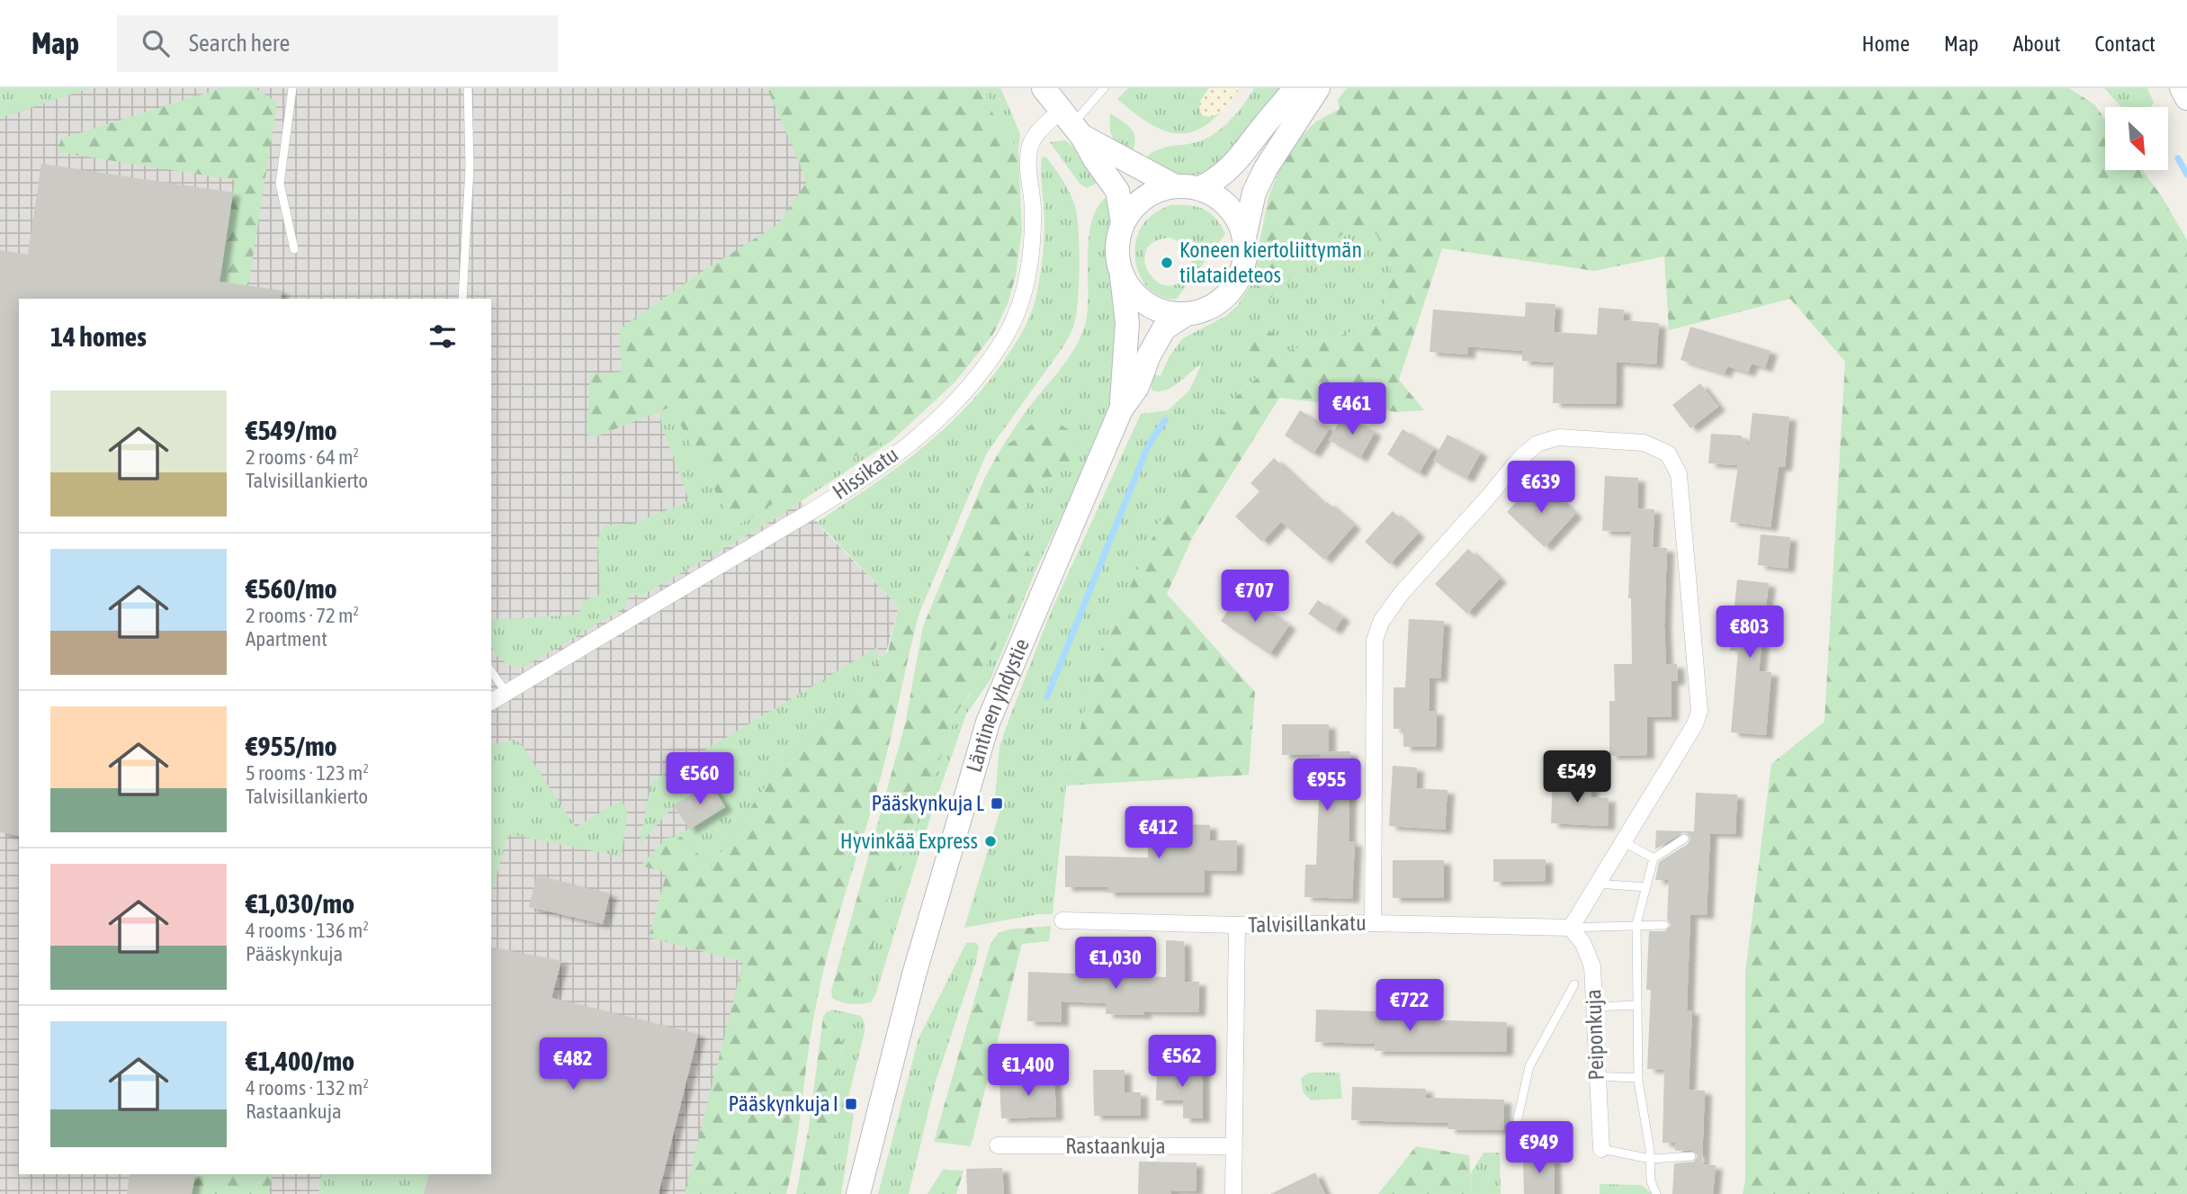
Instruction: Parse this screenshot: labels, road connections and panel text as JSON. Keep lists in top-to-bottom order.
{
  "streets": {
    "main road": ["Läntinen yhdystie"],
    "street": [
      "Hissikatu",
      "Talvisillankatu",
      "Peiponkuja",
      "Rastaankuja"
    ]
  },
  "crossings": [
    ["Talvisillankatu", "Peiponkuja"],
    ["Talvisillankatu", "Rastaankuja"]
  ],
  "places": {
    "other": ["Koneen kiertoliittymän tilataideteos", "Hyvinkää Express"],
    "transit": ["Pääskynkuja L", "Pääskynkuja I"]
  },
  "north": "bottom right",
  "page": {
    "header": "Map",
    "search": "Search here",
    "nav": [
      "Home",
      "Map",
      "About",
      "Contact"
    ],
    "heading": "14 homes",
    "list": [
      {
        "name": "€549/mo",
        "note": "2 rooms · 64 m² · Talvisillankierto"
      },
      {
        "name": "€560/mo",
        "note": "2 rooms · 72 m² · Apartment"
      },
      {
        "name": "€955/mo",
        "note": "5 rooms · 123 m² · Talvisillankierto"
      },
      {
        "name": "€1,030/mo",
        "note": "4 rooms · 136 m² · Pääskynkuja"
      },
      {
        "name": "€1,400/mo",
        "note": "4 rooms · 132 m² · Rastaankuja"
      }
    ],
    "price": [
      "€461",
      "€639",
      "€707",
      "€803",
      "€549",
      "€560",
      "€955",
      "€412",
      "€1,030",
      "€722",
      "€562",
      "€482",
      "€1,400",
      "€949"
    ]
  }
}
